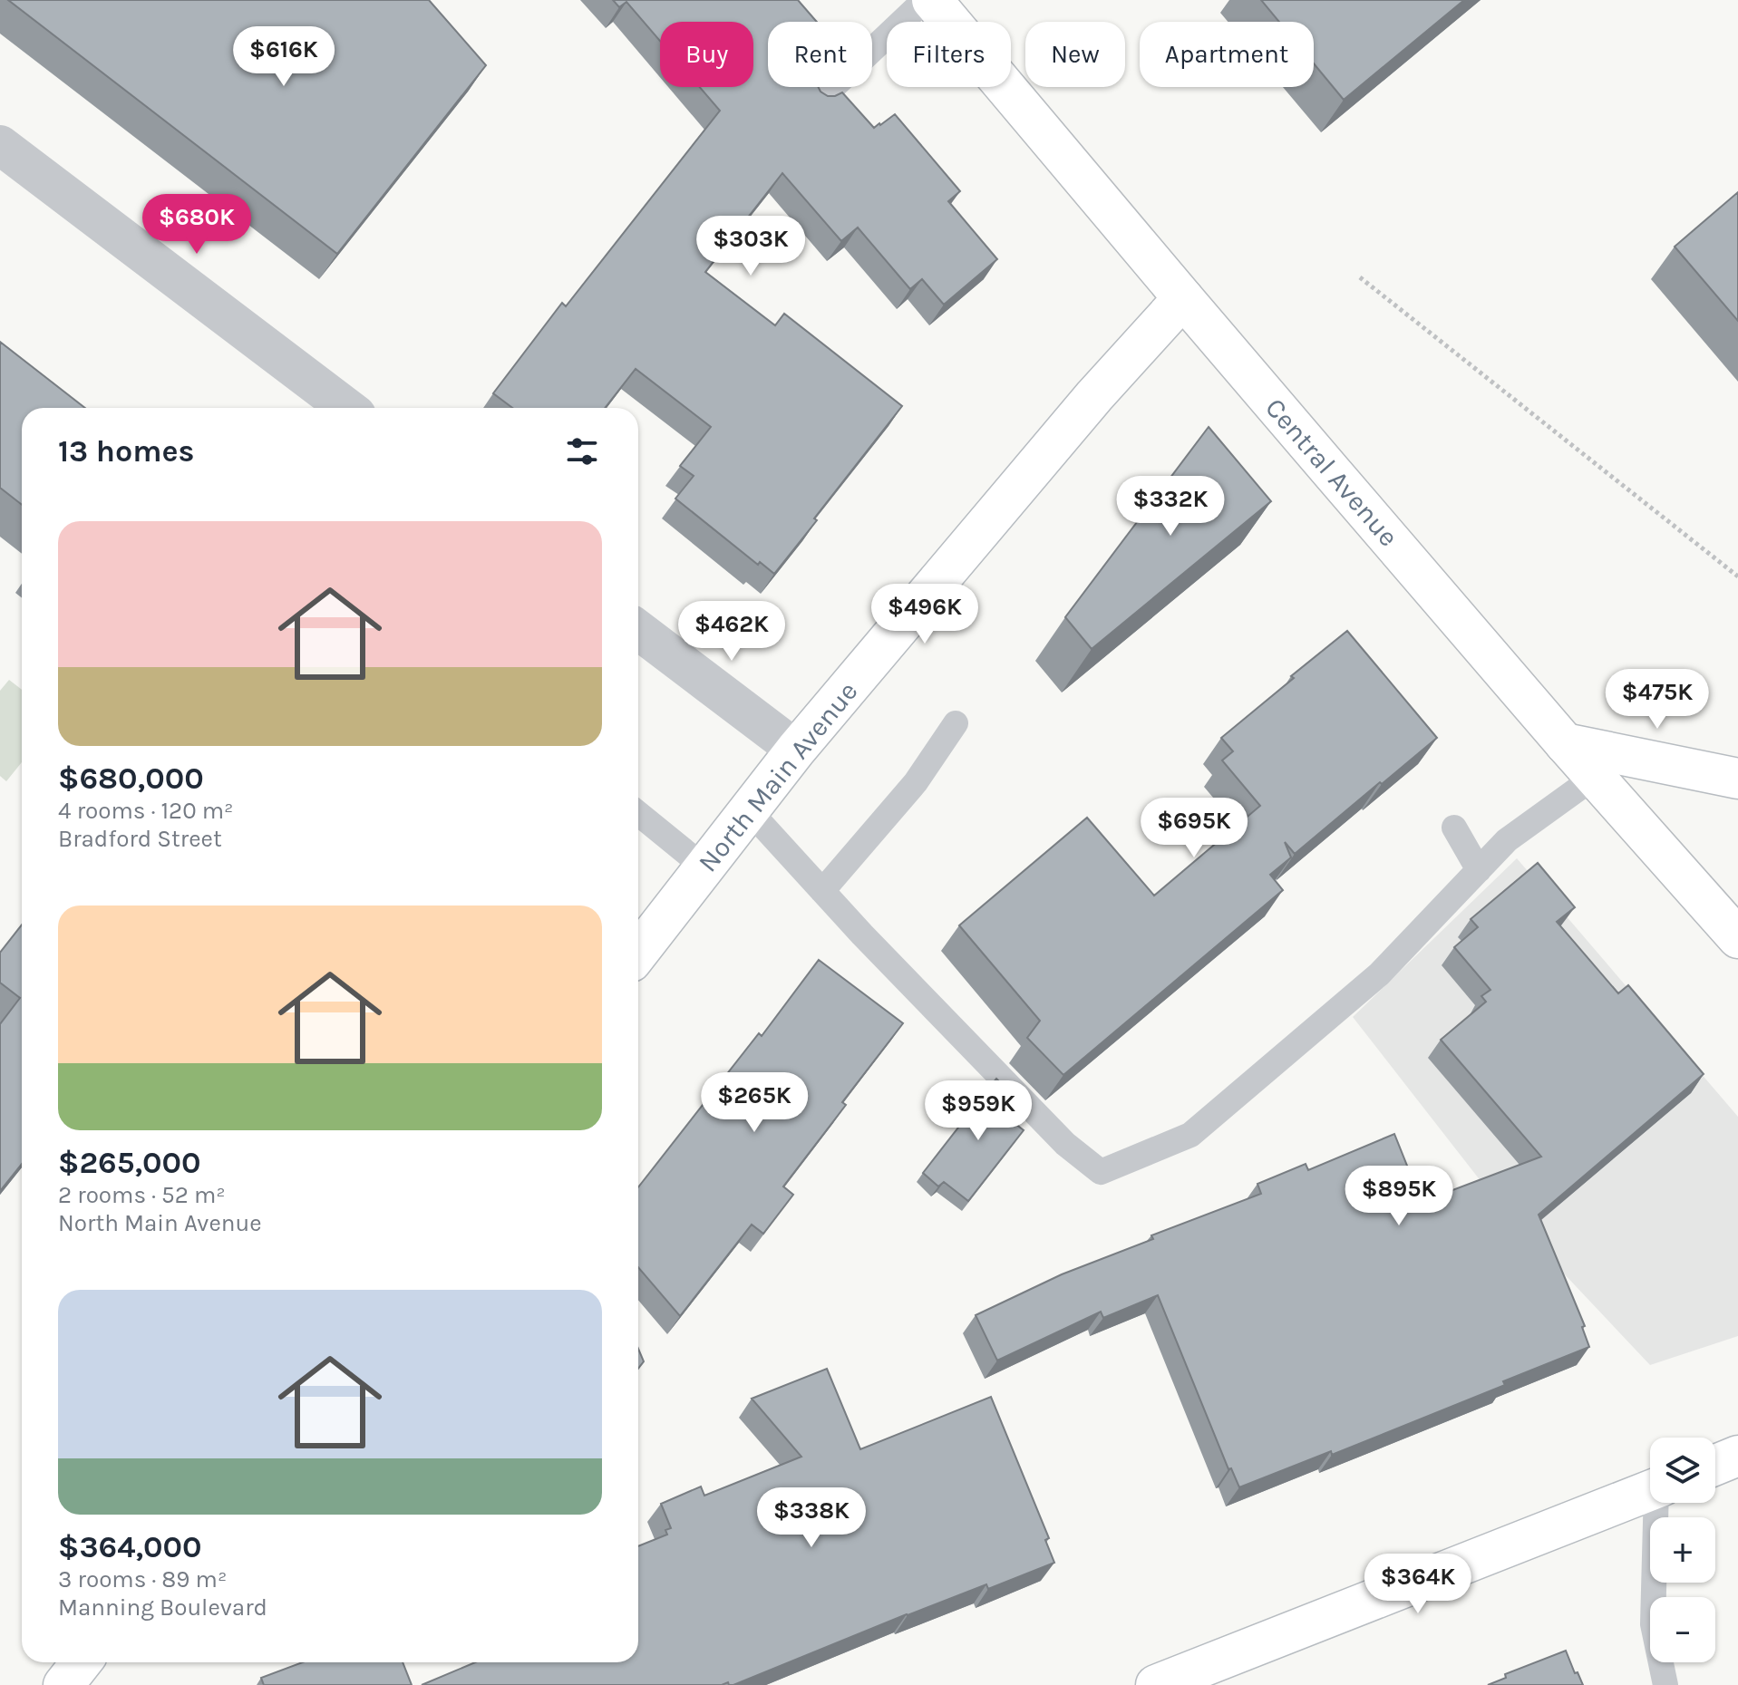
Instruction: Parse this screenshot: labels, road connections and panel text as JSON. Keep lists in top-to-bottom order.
{
  "streets": {
    "street": ["Central Avenue", "North Main Avenue"]
  },
  "crossings": [
    ["Central Avenue", "North Main Avenue"]
  ],
  "page": {
    "chip": [
      "Buy",
      "Rent",
      "Filters",
      "New",
      "Apartment"
    ],
    "price": [
      "$616K",
      "$680K",
      "$303K",
      "$332K",
      "$496K",
      "$462K",
      "$475K",
      "$695K",
      "$265K",
      "$959K",
      "$895K",
      "$338K",
      "$364K"
    ],
    "heading": "13 homes",
    "list": [
      {
        "name": "$680,000",
        "note": "4 rooms · 120 m² · Bradford Street"
      },
      {
        "name": "$265,000",
        "note": "2 rooms · 52 m² · North Main Avenue"
      },
      {
        "name": "$364,000",
        "note": "3 rooms · 89 m² · Manning Boulevard"
      }
    ],
    "map_buttons": ["+", "−"]
  }
}
